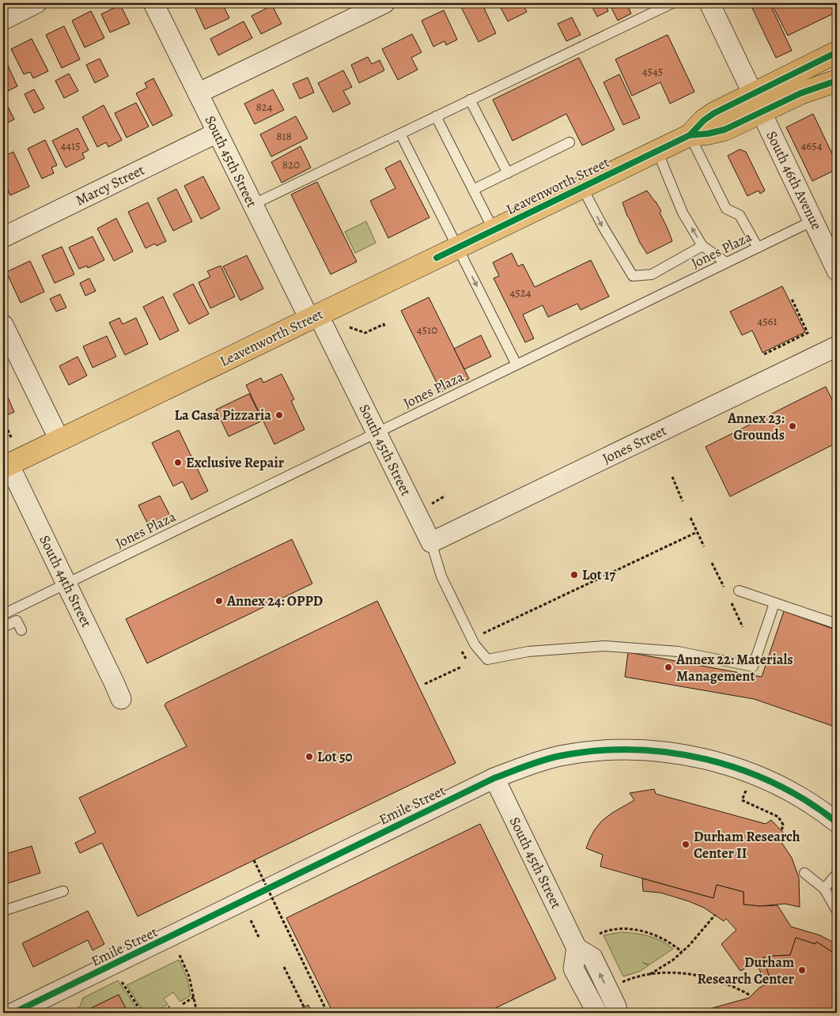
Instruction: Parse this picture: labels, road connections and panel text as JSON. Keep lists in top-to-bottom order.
{
  "streets": {
    "main road": ["Leavenworth Street"],
    "street": [
      "South 45th Street",
      "South 46th Avenue",
      "Marcy Street",
      "Jones Street",
      "South 44th Street",
      "Emile Street"
    ],
    "lane": ["Jones Plaza"]
  },
  "crossings": [
    ["South 45th Street", "Marcy Street"],
    ["South 45th Street", "Leavenworth Street"],
    ["South 45th Street", "Jones Plaza"],
    ["South 45th Street", "Jones Street"],
    ["South 45th Street", "Emile Street"],
    ["South 46th Avenue", "Leavenworth Street"],
    ["South 46th Avenue", "Jones Plaza"],
    ["Leavenworth Street", "South 44th Street"],
    ["Jones Plaza", "South 44th Street"]
  ],
  "places": [
    "La Casa Pizzaria",
    "Annex 23: Grounds",
    "Exclusive Repair",
    "Lot 17",
    "Annex 24: OPPD",
    "Annex 22: Materials Management",
    "Lot 50",
    "Durham Research Center II",
    "Durham Research Center"
  ],
  "house_numbers": [
    "4545",
    "824",
    "818",
    "4415",
    "4654",
    "820",
    "4524",
    "4561",
    "4510"
  ]
}
